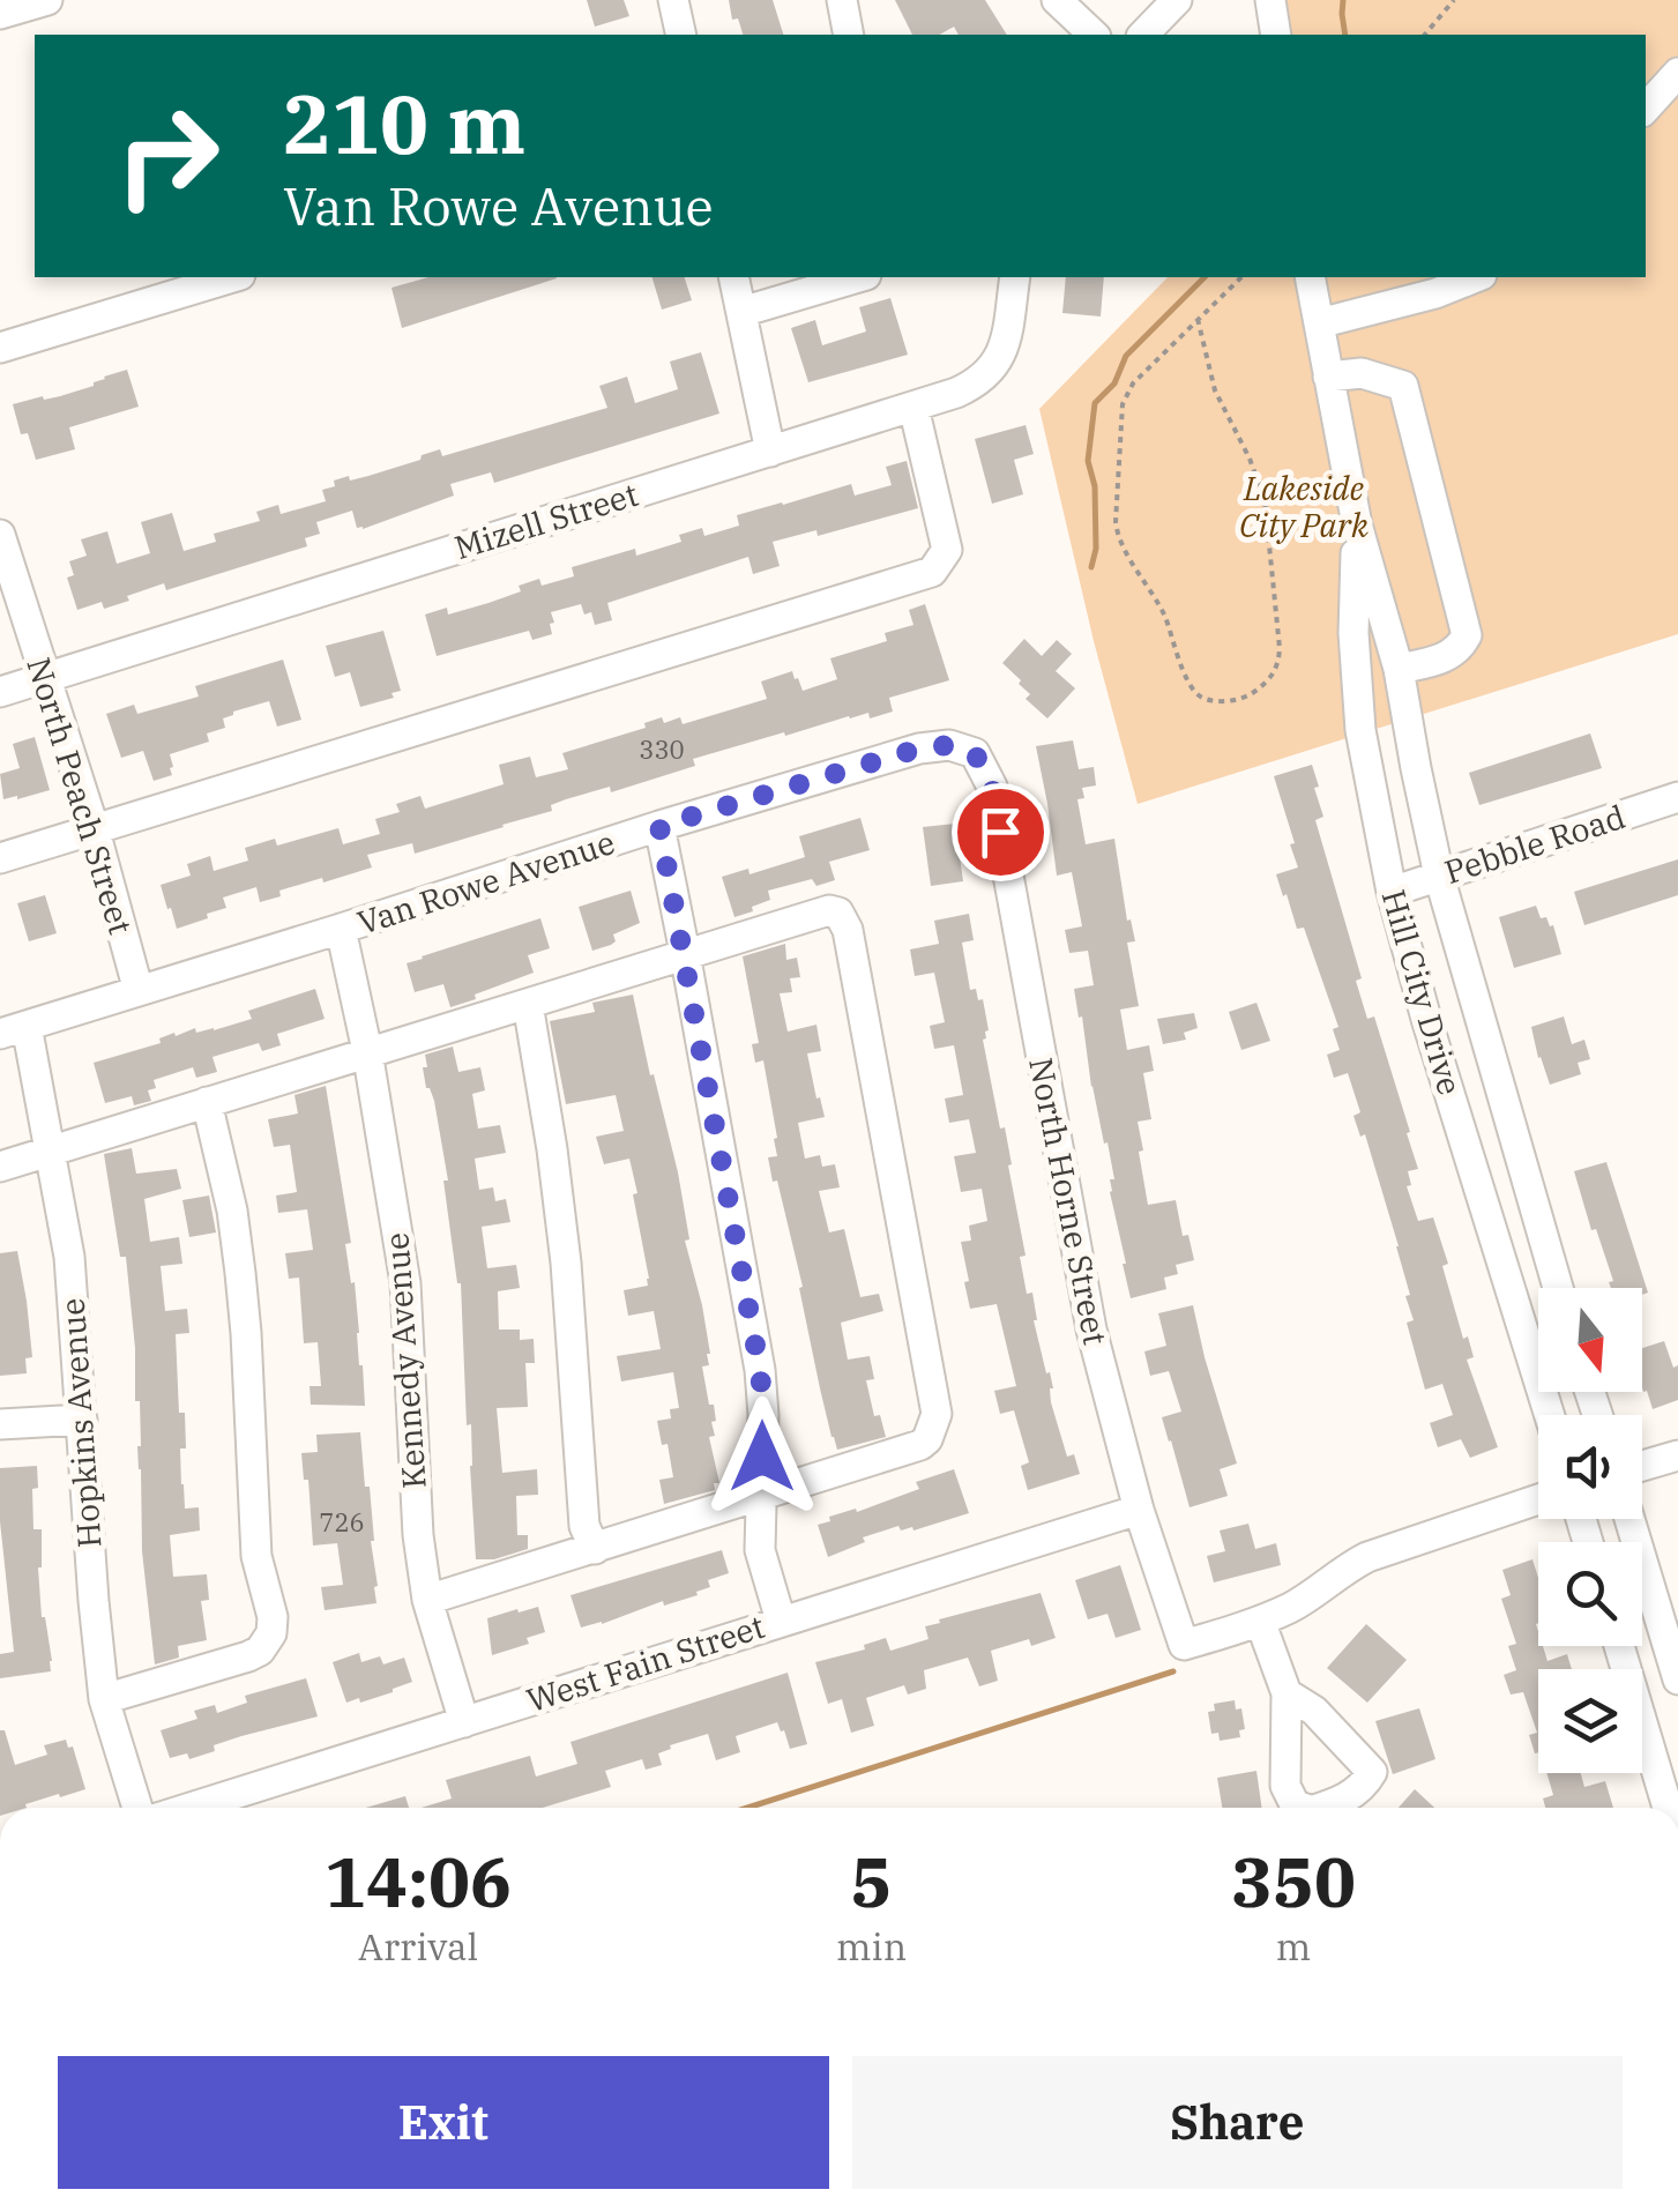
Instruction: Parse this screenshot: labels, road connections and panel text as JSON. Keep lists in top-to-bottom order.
{
  "streets": {
    "street": [
      "Mizell Street",
      "North Peach Street",
      "Pebble Road",
      "Van Rowe Avenue",
      "Hill City Drive",
      "North Horne Street",
      "Kennedy Avenue",
      "Hopkins Avenue",
      "West Fain Street"
    ]
  },
  "crossings": [
    ["Mizell Street", "North Peach Street"],
    ["North Peach Street", "Van Rowe Avenue"],
    ["Pebble Road", "Hill City Drive"],
    ["Van Rowe Avenue", "North Horne Street"],
    ["Van Rowe Avenue", "Kennedy Avenue"],
    ["Van Rowe Avenue", "Hopkins Avenue"],
    ["North Horne Street", "West Fain Street"],
    ["Kennedy Avenue", "West Fain Street"]
  ],
  "parks": ["Lakeside City Park"],
  "house_numbers": ["330", "726"],
  "north": "bottom",
  "page": {
    "turn": ["210 m", "Van Rowe Avenue"],
    "eta": [
      "14:06",
      "Arrival",
      "5",
      "min",
      "350",
      "m"
    ],
    "buttons": ["Exit", "Share"]
  }
}
